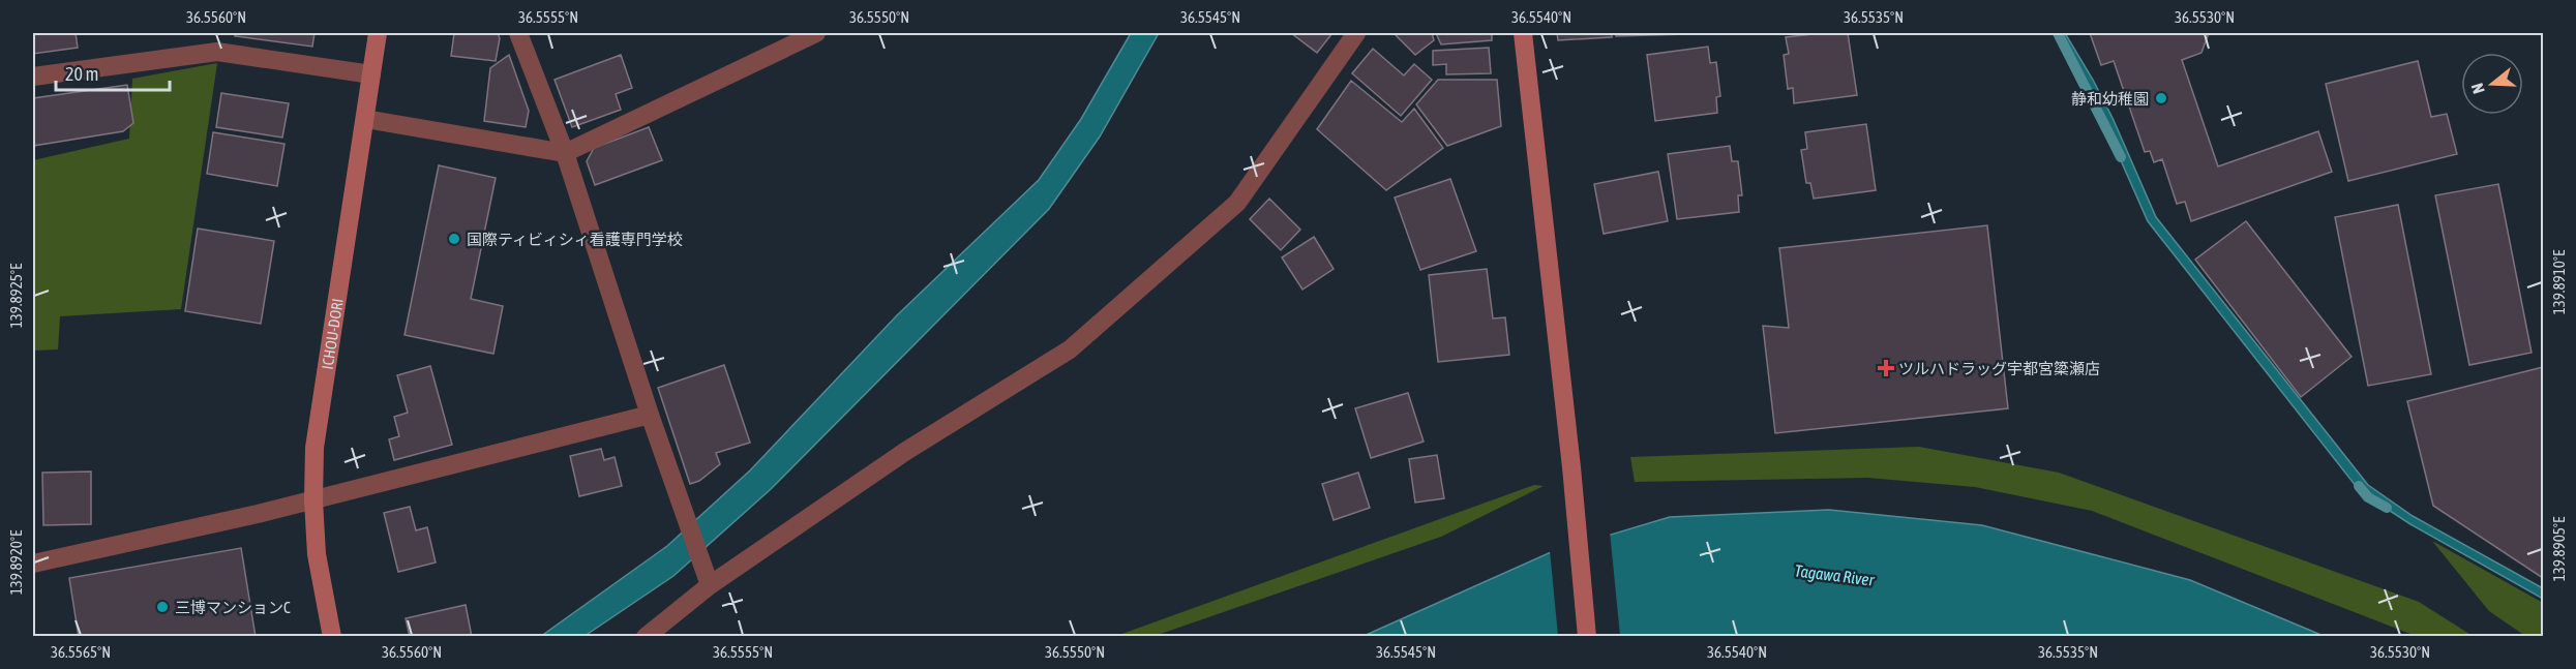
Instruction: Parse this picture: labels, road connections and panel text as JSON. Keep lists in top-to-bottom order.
{
  "streets": {
    "street": ["ICHOU-DORI"]
  },
  "water": ["Tagawa River"],
  "places": {
    "other": ["静和幼稚園", "国際ティビィシィ看護専門学校", "三博マンションC"],
    "health": ["ツルハドラッグ宇都宮簗瀬店"]
  },
  "scale_bar": "20 m",
  "north": "left",
  "coordinates": [
    "36.5560°N",
    "36.5555°N",
    "36.5550°N",
    "36.5545°N",
    "36.5540°N",
    "36.5535°N",
    "36.5530°N",
    "139.8910°E",
    "139.8925°E",
    "139.8905°E",
    "139.8920°E",
    "36.5565°N"
  ]
}
